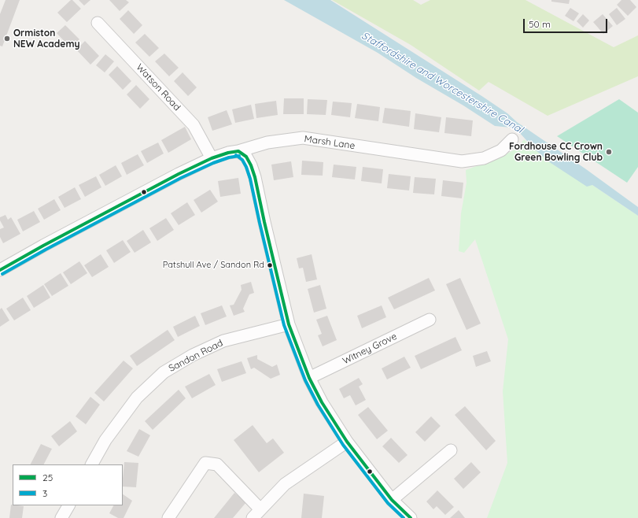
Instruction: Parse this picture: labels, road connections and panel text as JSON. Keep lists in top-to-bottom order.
{
  "streets": {
    "street": [
      "Watson Road",
      "Marsh Lane",
      "Witney Grove",
      "Sandon Road"
    ]
  },
  "crossings": [
    ["Watson Road", "Marsh Lane"]
  ],
  "water": ["Staffordshire and Worcestershire Canal"],
  "places": ["Ormiston NEW Academy", "Fordhouse CC Crown Green Bowling Club", "Patshull Ave / Sandon Rd"],
  "lines": ["transit line 25", "transit line 3"],
  "legend": ["25", "3"],
  "scale_bar": "50 m"
}
